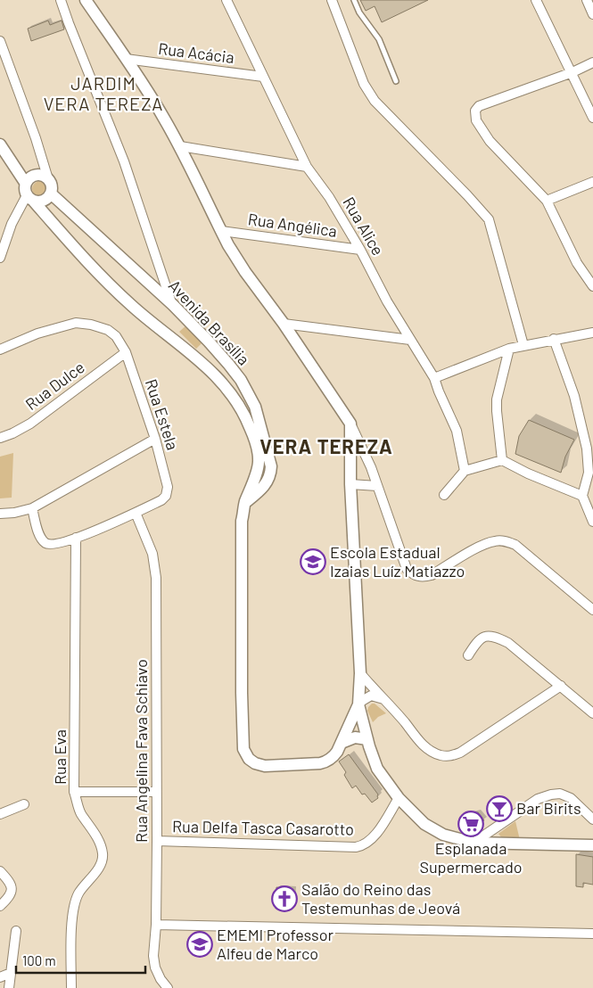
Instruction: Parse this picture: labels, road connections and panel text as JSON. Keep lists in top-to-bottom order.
{
  "streets": {
    "street": [
      "Rua Acácia",
      "Rua Angélica",
      "Rua Alice",
      "Avenida Brasília",
      "Rua Dulce",
      "Rua Estela",
      "Rua Angelina Fava Schiavo",
      "Rua Eva",
      "Rua Delfa Tasca Casarotto"
    ]
  },
  "crossings": [
    ["Rua Acácia", "Rua Alice"],
    ["Rua Angélica", "Rua Alice"],
    ["Rua Dulce", "Rua Estela"],
    ["Rua Estela", "Rua Angelina Fava Schiavo"],
    ["Rua Angelina Fava Schiavo", "Rua Delfa Tasca Casarotto"]
  ],
  "districts": ["JARDIM VERA TEREZA", "VERA TEREZA"],
  "places": {
    "school or university": ["Escola Estadual Izaias Luíz Matiazzo", "EMEMI Professor Alfeu de Marco"],
    "bar": ["Bar Birits"],
    "supermarket": ["Esplanada Supermercado"],
    "church": ["Salão do Reino das Testemunhas de Jeová"]
  },
  "scale_bar": "100 m"
}
